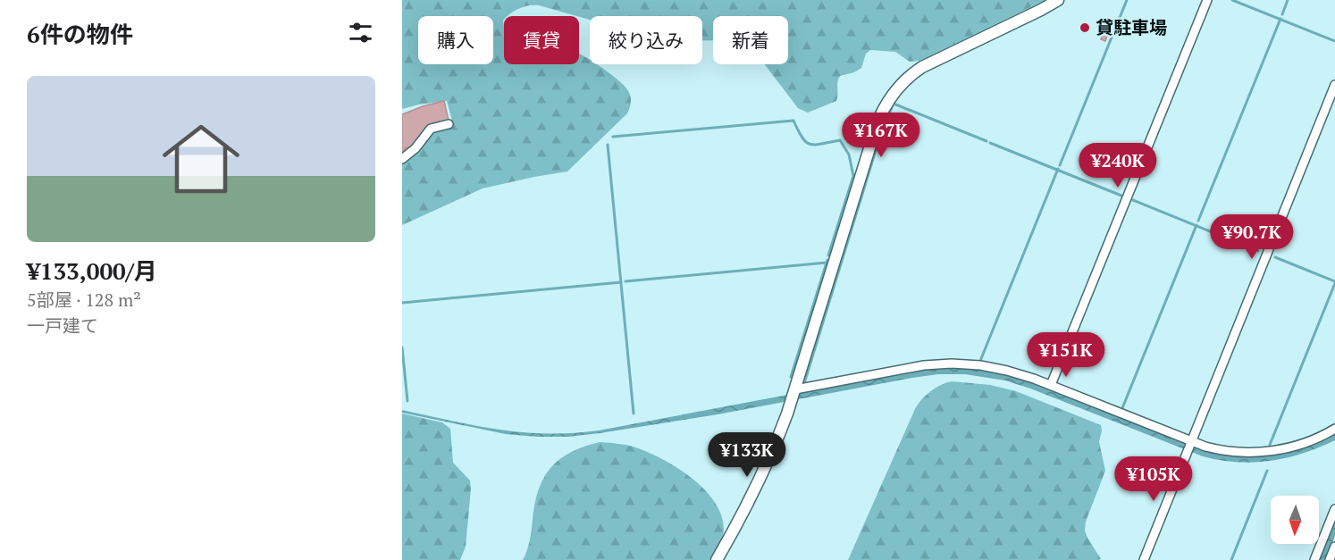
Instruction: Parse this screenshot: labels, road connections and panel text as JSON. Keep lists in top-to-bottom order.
{
  "places": ["貸駐車場"],
  "north": "bottom",
  "page": {
    "heading": "6件の物件",
    "chip": [
      "購入",
      "賃貸",
      "絞り込み",
      "新着"
    ],
    "list": [
      {
        "name": "¥133,000/月",
        "note": "5部屋 · 128 m² · 一戸建て"
      }
    ],
    "price": [
      "¥167K",
      "¥240K",
      "¥90.7K",
      "¥151K",
      "¥133K",
      "¥105K"
    ]
  }
}
